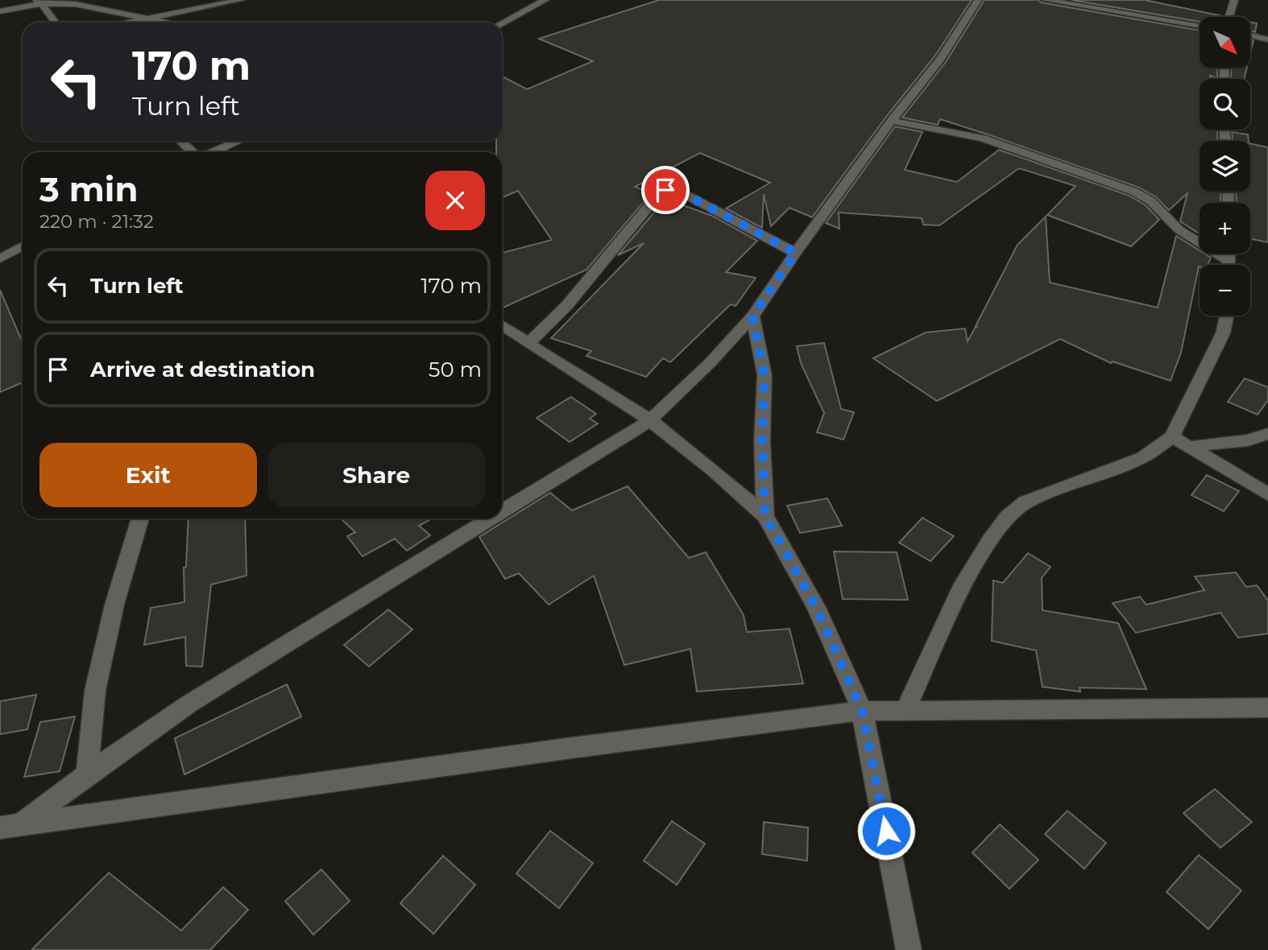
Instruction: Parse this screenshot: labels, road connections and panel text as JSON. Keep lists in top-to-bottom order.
{
  "north": "bottom right",
  "page": {
    "map_buttons": ["+", "−"],
    "turn": ["170 m", "Turn left"],
    "heading": ["3 min", "220 m · 21:32"],
    "list": [
      {
        "name": "Turn left",
        "value": "170 m"
      },
      {
        "name": "Arrive at destination",
        "value": "50 m"
      }
    ],
    "buttons": ["Exit", "Share"]
  }
}
